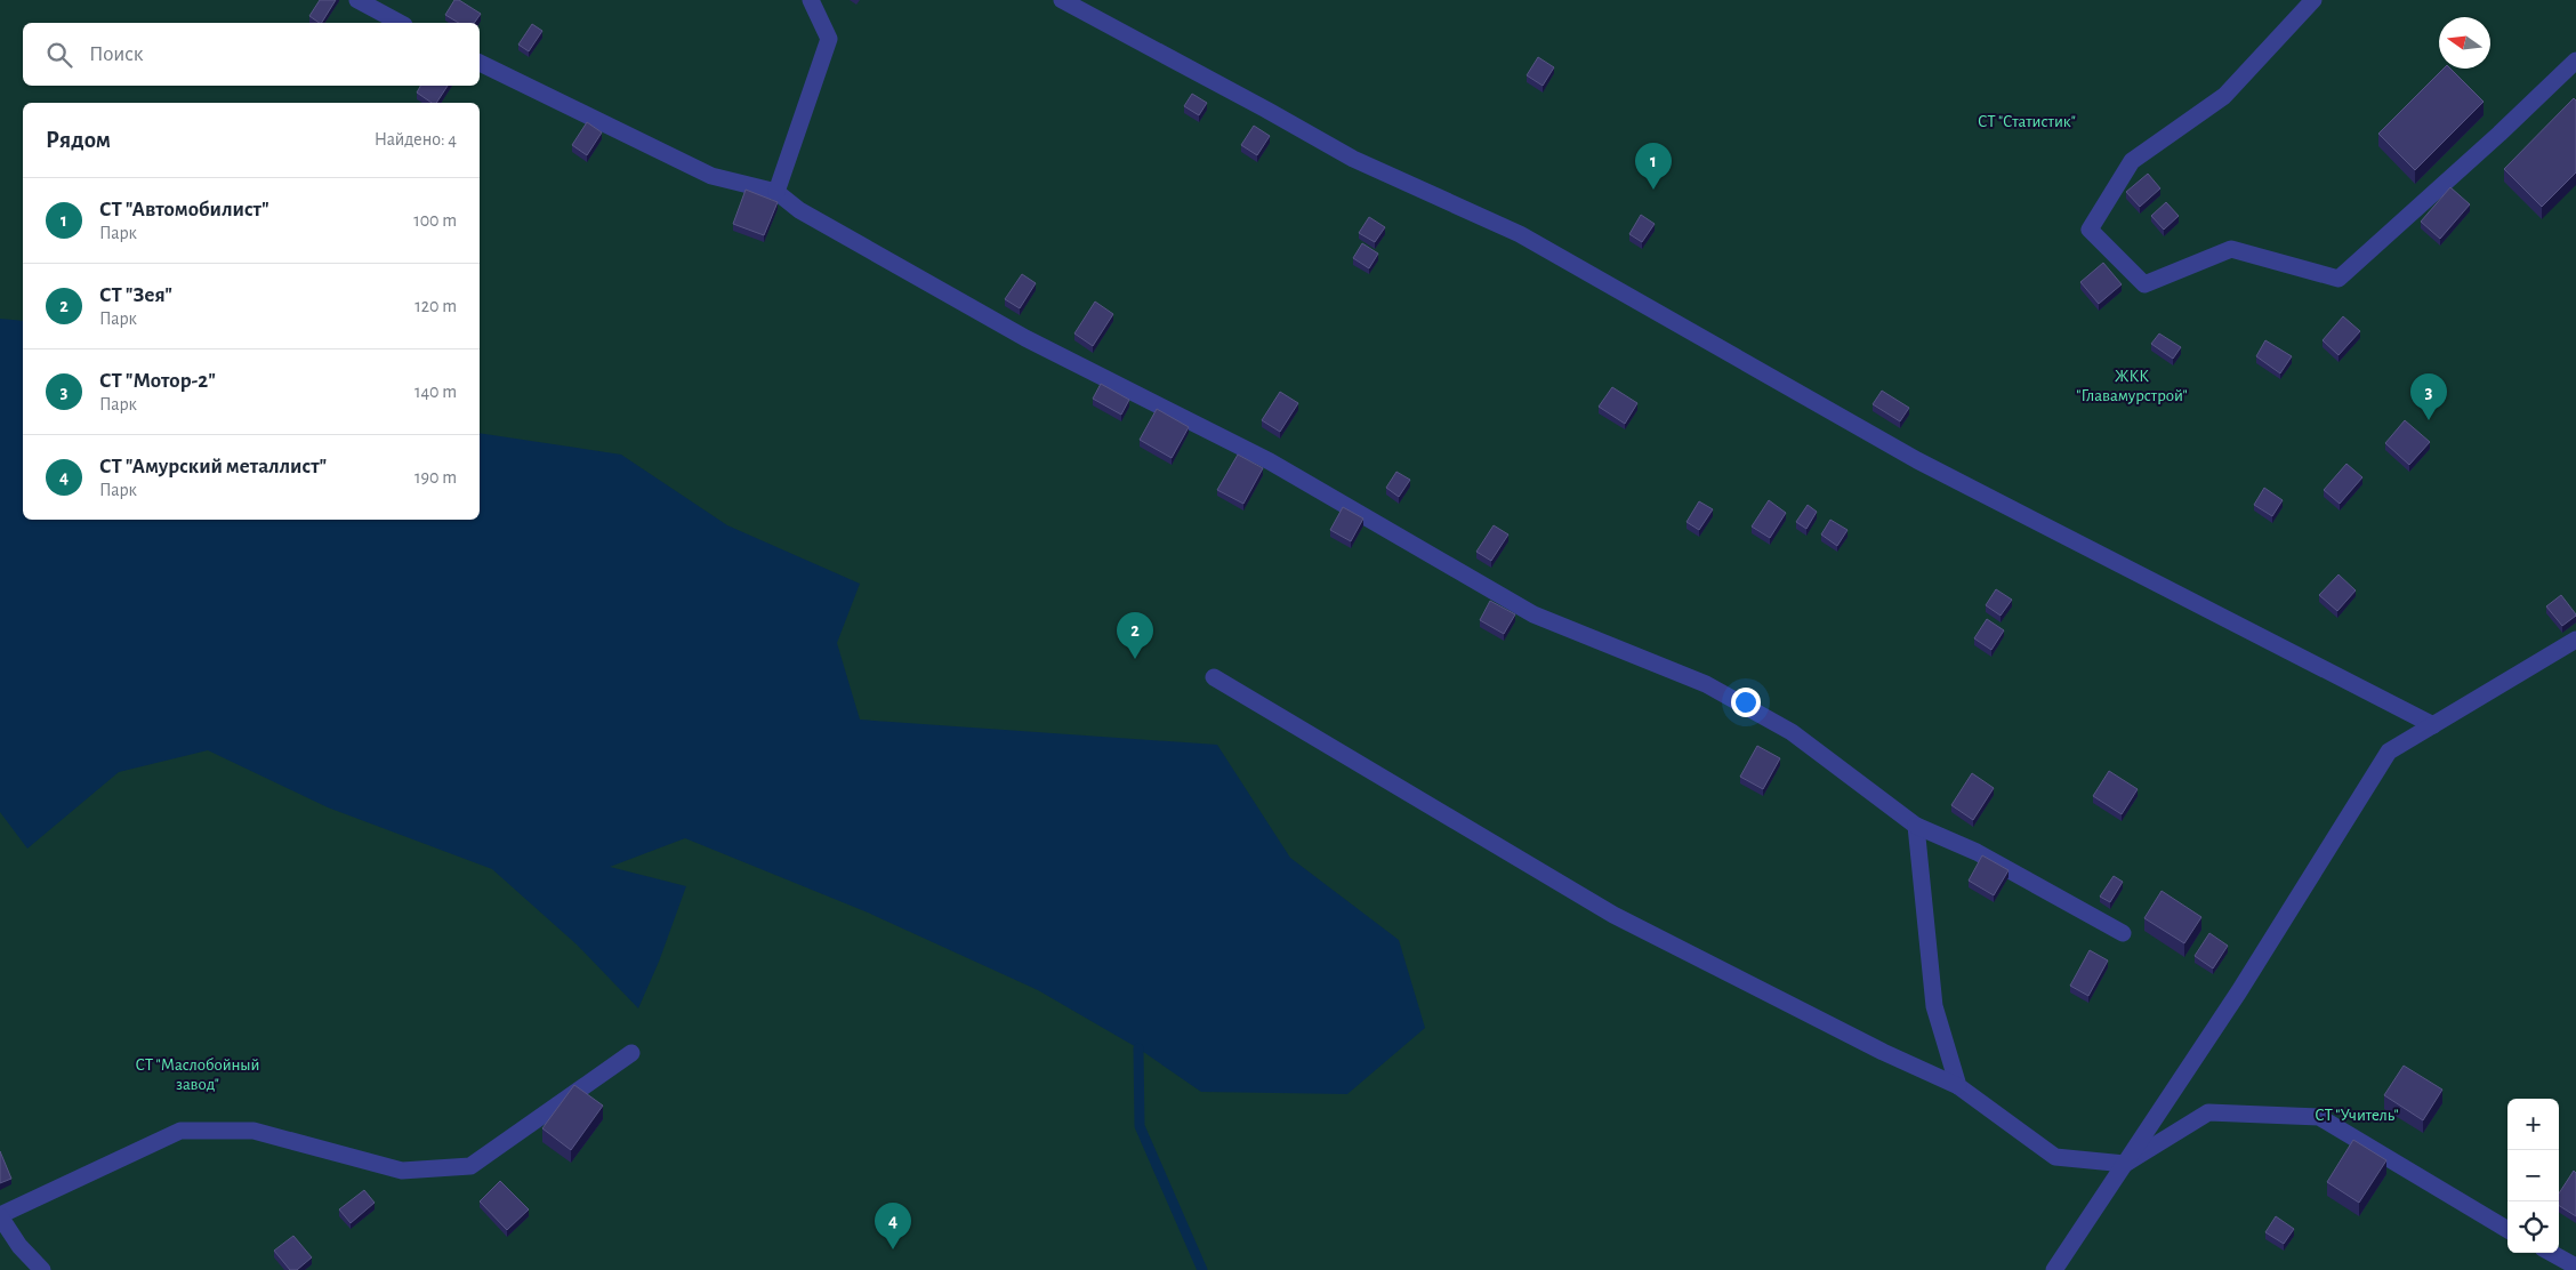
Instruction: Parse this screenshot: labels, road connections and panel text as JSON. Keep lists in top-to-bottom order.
{
  "parks": [
    "СТ \"Статистик\"",
    "ЖКК \"Главамурстрой\"",
    "СТ \"Маслобойный завод\"",
    "СТ \"Учитель\""
  ],
  "north": "left",
  "page": {
    "search": "Поиск",
    "heading": ["Рядом", "Найдено: 4"],
    "pins": [
      "1",
      "3",
      "2",
      "4"
    ],
    "list": [
      {
        "mark": "1",
        "name": "СТ \"Автомобилист\"",
        "note": "Парк",
        "value": "100 m"
      },
      {
        "mark": "2",
        "name": "СТ \"Зея\"",
        "note": "Парк",
        "value": "120 m"
      },
      {
        "mark": "3",
        "name": "СТ \"Мотор-2\"",
        "note": "Парк",
        "value": "140 m"
      },
      {
        "mark": "4",
        "name": "СТ \"Амурский металлист\"",
        "note": "Парк",
        "value": "190 m"
      }
    ],
    "map_buttons": ["+", "−"]
  }
}
